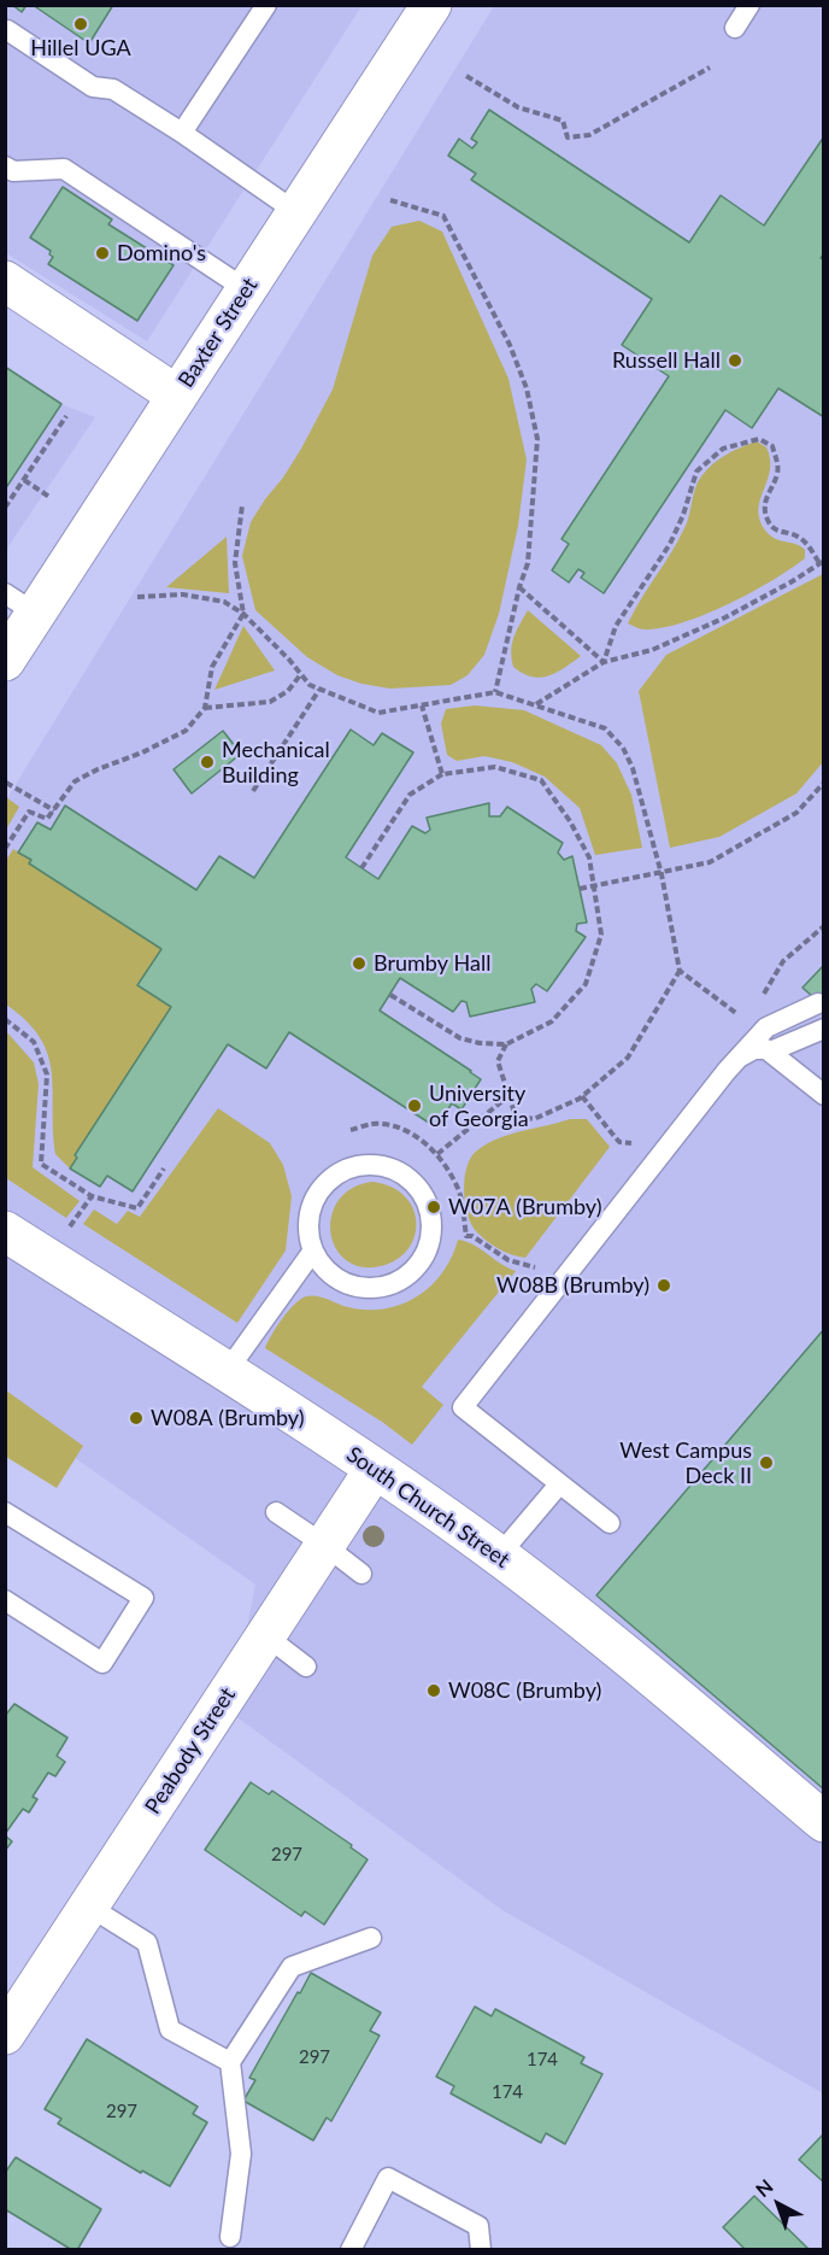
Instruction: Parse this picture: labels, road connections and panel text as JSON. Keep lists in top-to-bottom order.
{
  "streets": {
    "street": ["Baxter Street", "South Church Street", "Peabody Street"]
  },
  "crossings": [
    ["South Church Street", "Peabody Street"]
  ],
  "places": [
    "Hillel UGA",
    "Domino's",
    "Russell Hall",
    "Mechanical Building",
    "Brumby Hall",
    "University of Georgia",
    "W07A (Brumby)",
    "W08B (Brumby)",
    "W08A (Brumby)",
    "West Campus Deck II",
    "W08C (Brumby)"
  ],
  "house_numbers": [
    "297",
    "297",
    "174",
    "174",
    "297"
  ],
  "north": "top left"
}
